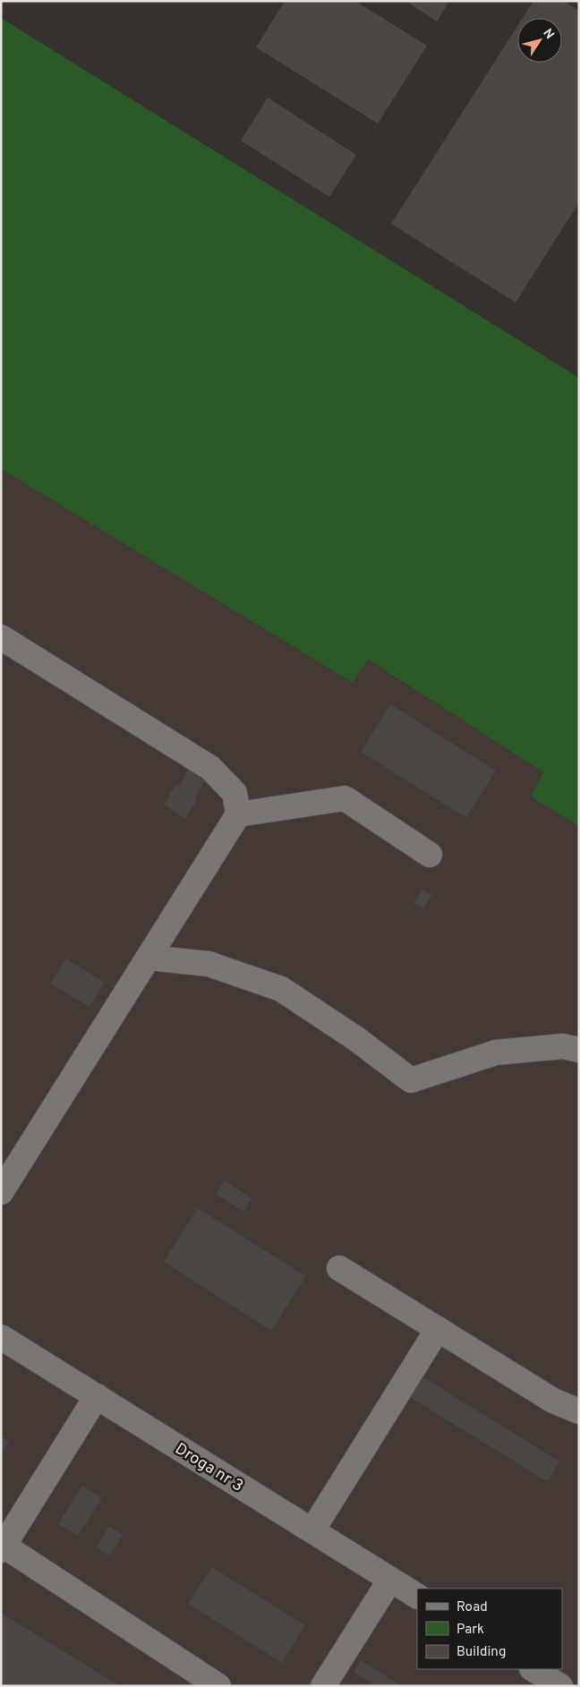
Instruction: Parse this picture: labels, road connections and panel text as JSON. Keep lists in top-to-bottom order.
{
  "streets": {
    "lane": ["Droga nr 3"]
  },
  "legend": ["Road", "Park", "Building"],
  "north": "top right"
}
